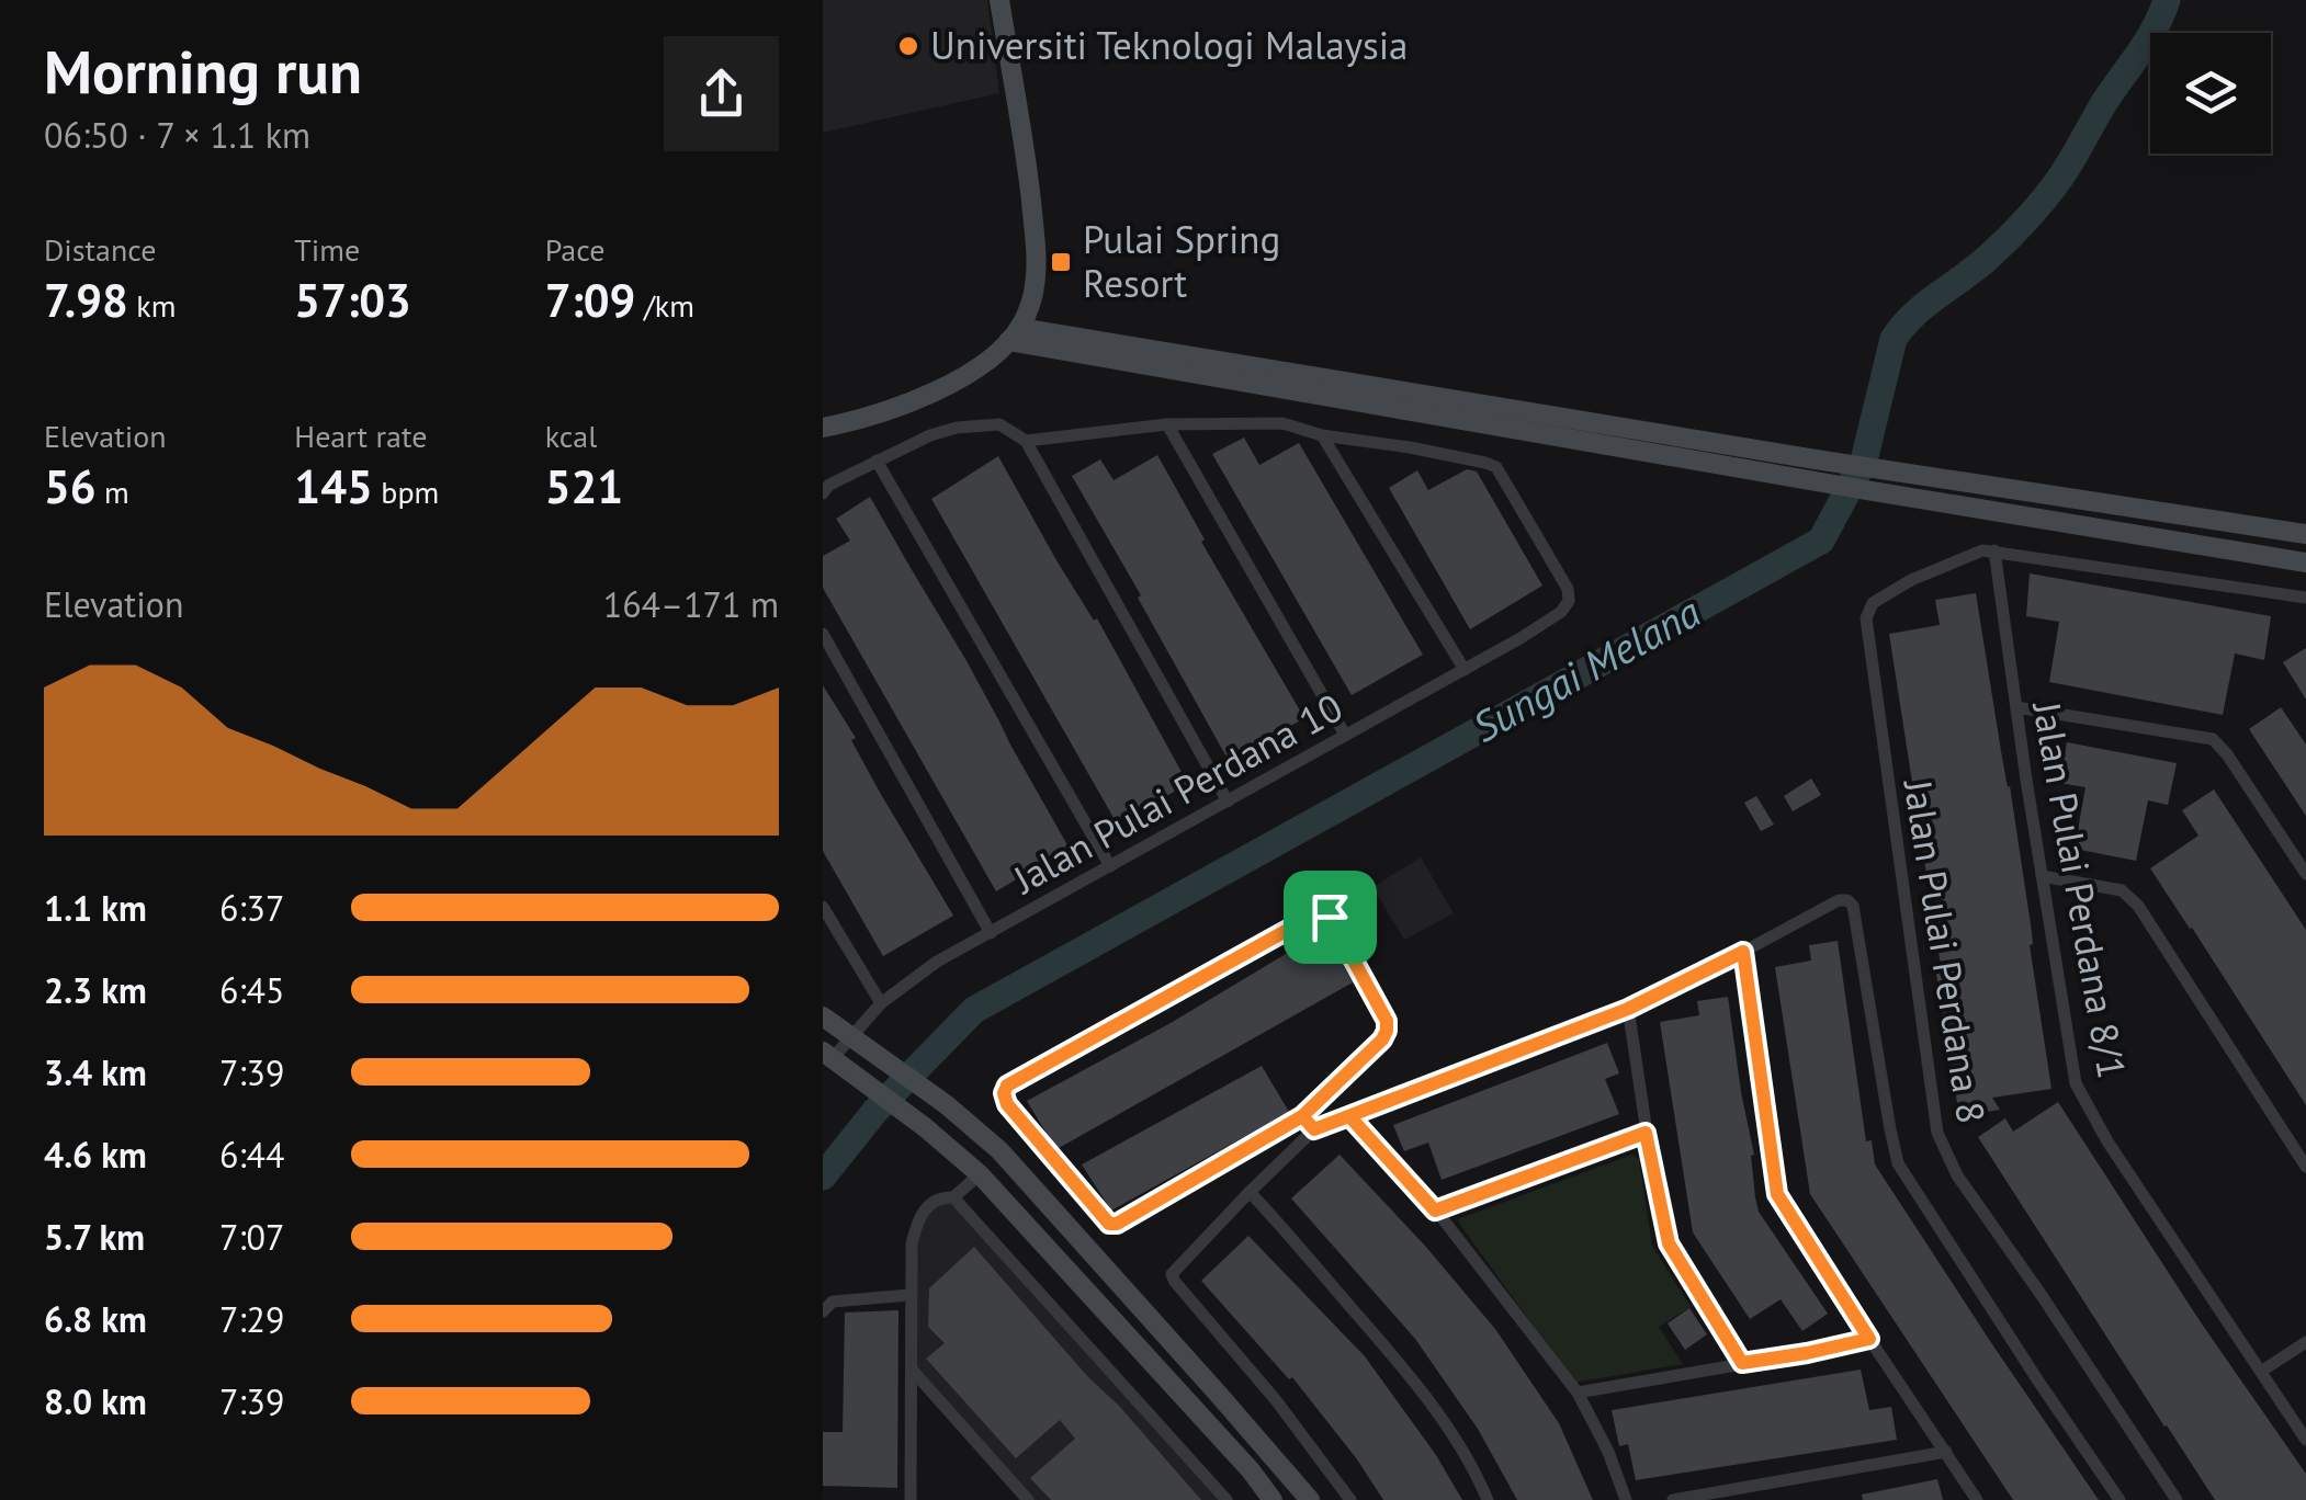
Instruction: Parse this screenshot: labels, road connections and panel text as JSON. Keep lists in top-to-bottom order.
{
  "streets": {
    "street": ["Jalan Pulai Perdana 10", "Jalan Pulai Perdana 8/1", "Jalan Pulai Perdana 8"]
  },
  "crossings": [
    ["Jalan Pulai Perdana 8/1", "Jalan Pulai Perdana 8"]
  ],
  "water": ["Sungai Melana"],
  "places": {
    "other": ["Universiti Teknologi Malaysia"],
    "transit": ["Pulai Spring Resort"]
  },
  "page": {
    "heading": ["Morning run", "06:50 · 7 × 1.1 km"],
    "stats": [
      ["Distance", "7.98 km"],
      ["Time", "57:03"],
      ["Pace", "7:09 /km"],
      ["Elevation", "56 m"],
      ["Heart rate", "145 bpm"],
      ["kcal", "521"]
    ],
    "chart": ["Elevation", "164–171 m"],
    "list": [
      {
        "name": "1.1 km",
        "note": "6:37"
      },
      {
        "name": "2.3 km",
        "note": "6:45"
      },
      {
        "name": "3.4 km",
        "note": "7:39"
      },
      {
        "name": "4.6 km",
        "note": "6:44"
      },
      {
        "name": "5.7 km",
        "note": "7:07"
      },
      {
        "name": "6.8 km",
        "note": "7:29"
      },
      {
        "name": "8.0 km",
        "note": "7:39"
      }
    ]
  }
}
